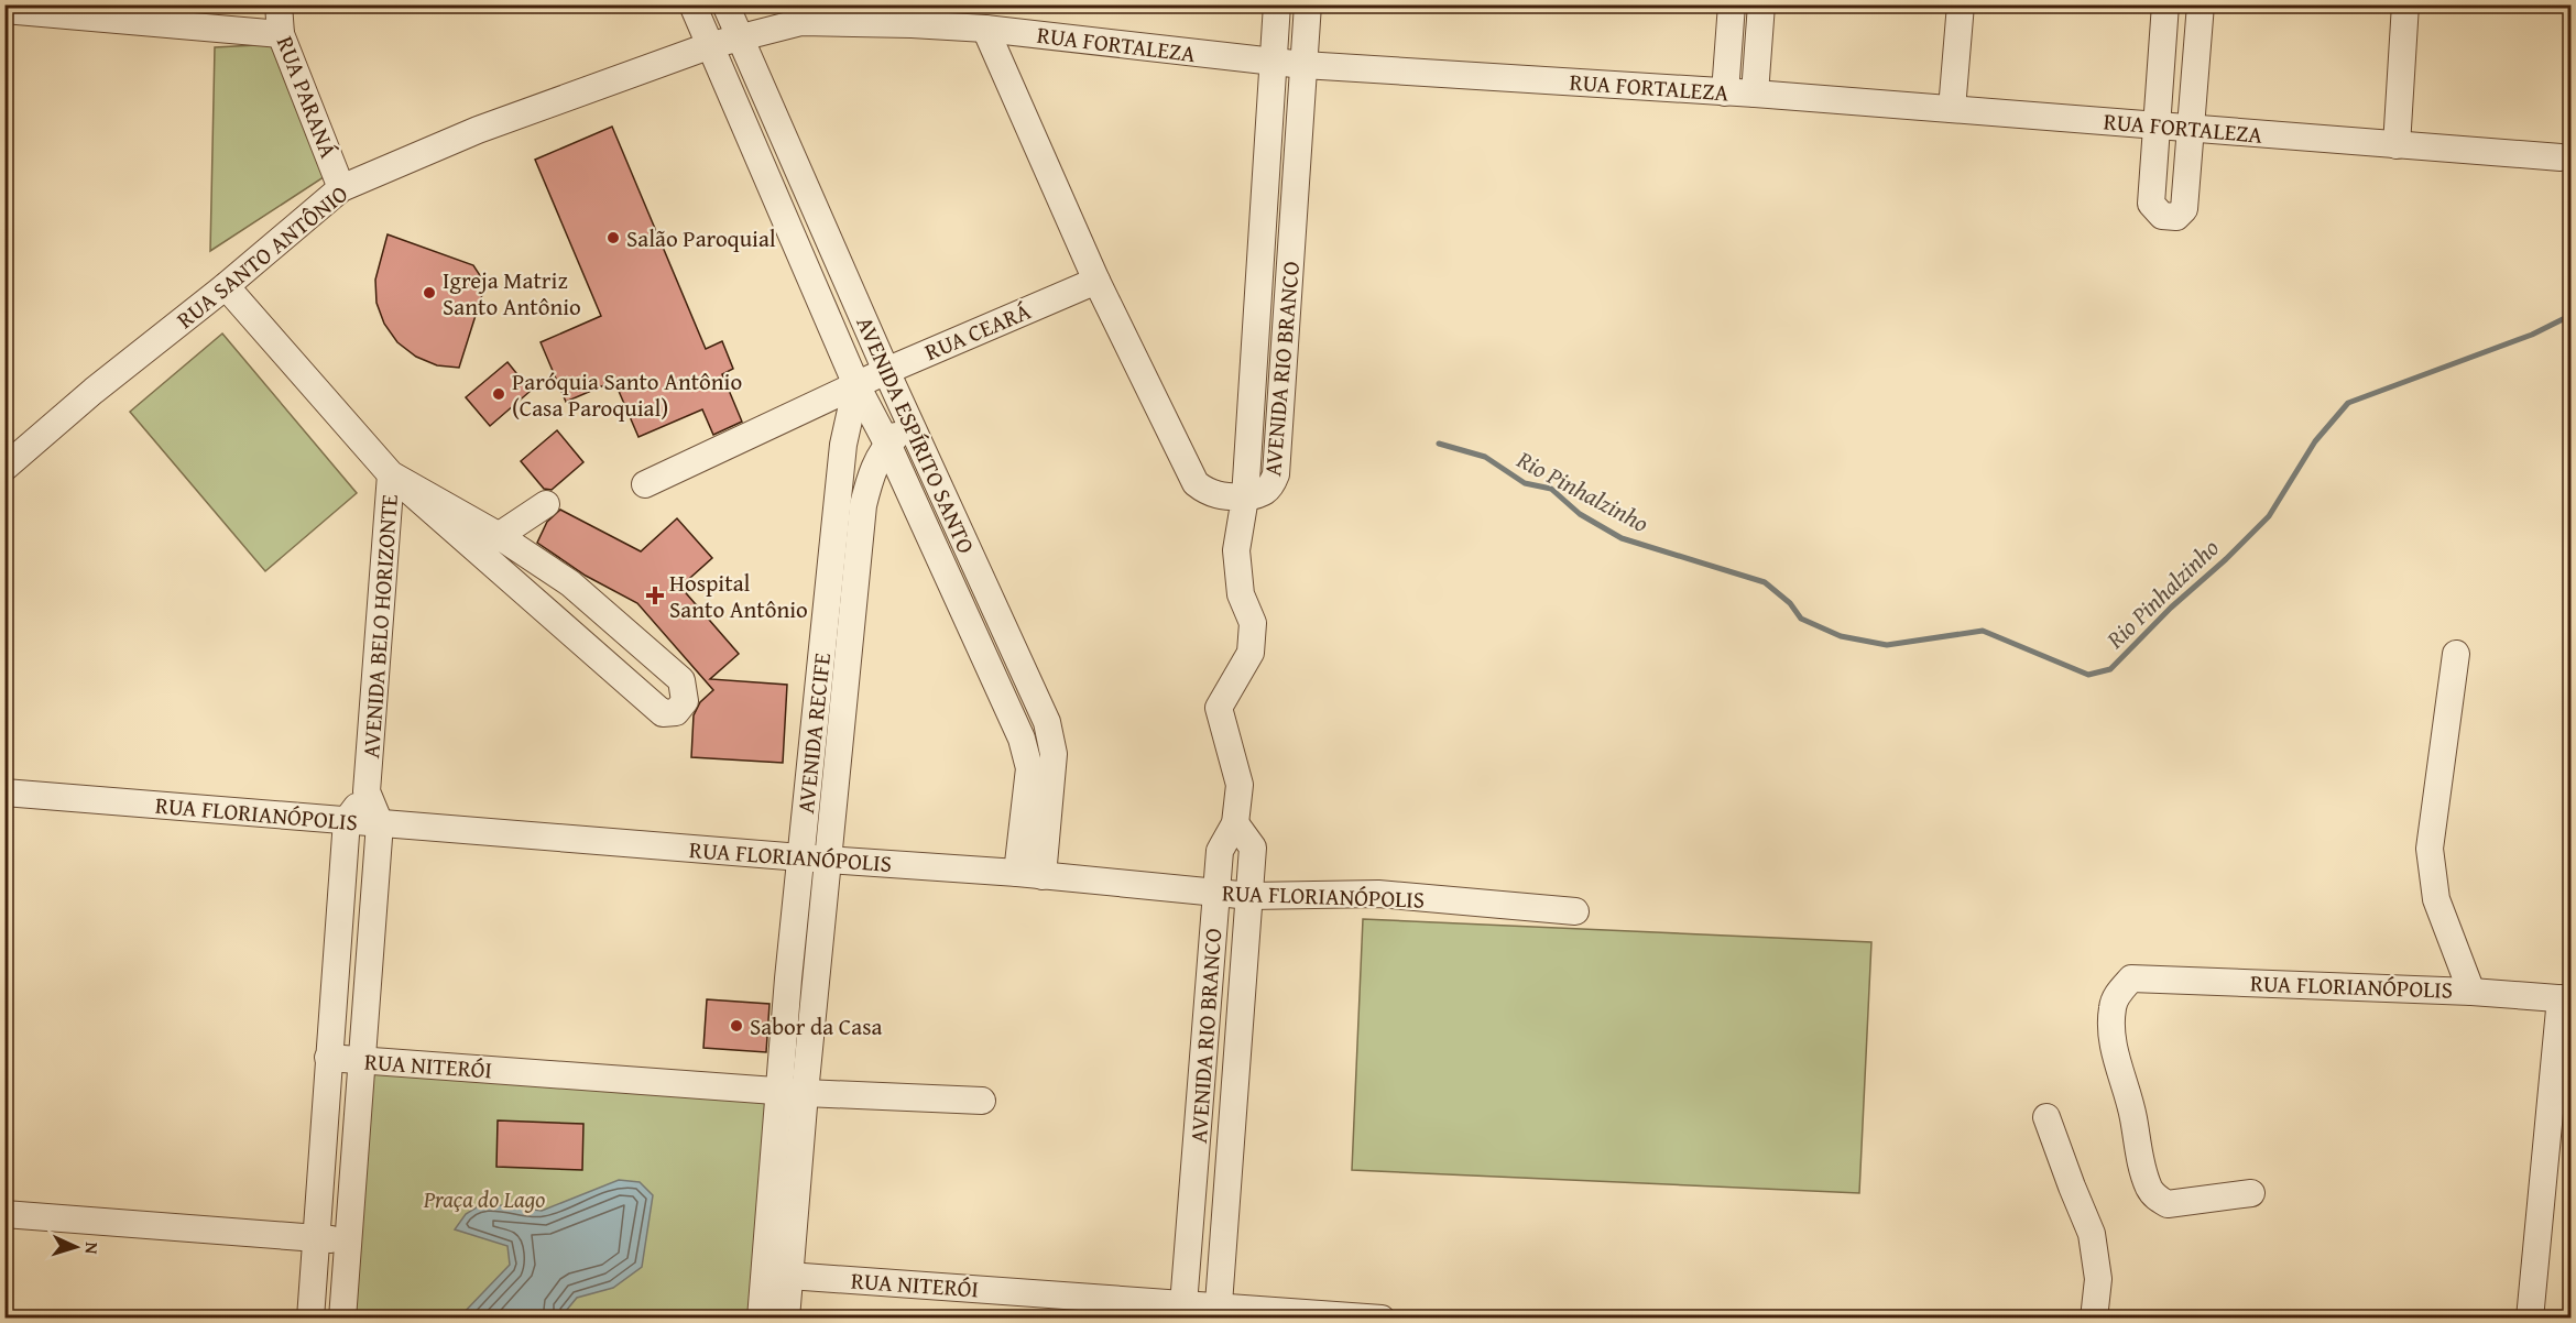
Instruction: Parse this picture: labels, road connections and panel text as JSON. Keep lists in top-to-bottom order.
{
  "streets": {
    "street": [
      "RUA FORTALEZA",
      "RUA PARANÁ",
      "RUA SANTO ANTÔNIO",
      "RUA CEARÁ",
      "AVENIDA RIO BRANCO",
      "AVENIDA ESPÍRITO SANTO",
      "AVENIDA BELO HORIZONTE",
      "AVENIDA RECIFE",
      "RUA FLORIANÓPOLIS",
      "RUA NITERÓI"
    ]
  },
  "crossings": [
    ["RUA FORTALEZA", "RUA SANTO ANTÔNIO"],
    ["RUA FORTALEZA", "AVENIDA RIO BRANCO"],
    ["RUA FORTALEZA", "AVENIDA ESPÍRITO SANTO"],
    ["RUA PARANÁ", "RUA SANTO ANTÔNIO"],
    ["RUA SANTO ANTÔNIO", "AVENIDA ESPÍRITO SANTO"],
    ["RUA SANTO ANTÔNIO", "AVENIDA BELO HORIZONTE"],
    ["RUA CEARÁ", "AVENIDA ESPÍRITO SANTO"],
    ["RUA CEARÁ", "AVENIDA RECIFE"],
    ["AVENIDA RIO BRANCO", "RUA FLORIANÓPOLIS"],
    ["AVENIDA RIO BRANCO", "RUA NITERÓI"],
    ["AVENIDA ESPÍRITO SANTO", "AVENIDA RECIFE"],
    ["AVENIDA ESPÍRITO SANTO", "RUA FLORIANÓPOLIS"],
    ["AVENIDA BELO HORIZONTE", "RUA FLORIANÓPOLIS"],
    ["AVENIDA BELO HORIZONTE", "RUA NITERÓI"],
    ["AVENIDA RECIFE", "RUA FLORIANÓPOLIS"],
    ["AVENIDA RECIFE", "RUA NITERÓI"]
  ],
  "water": ["Rio Pinhalzinho"],
  "parks": ["Praça do Lago"],
  "places": {
    "other": [
      "Salão Paroquial",
      "Igreja Matriz Santo Antônio",
      "Paróquia Santo Antônio (Casa Paroquial)",
      "Sabor da Casa"
    ],
    "health": ["Hospital Santo Antônio"]
  },
  "north": "right"
}
